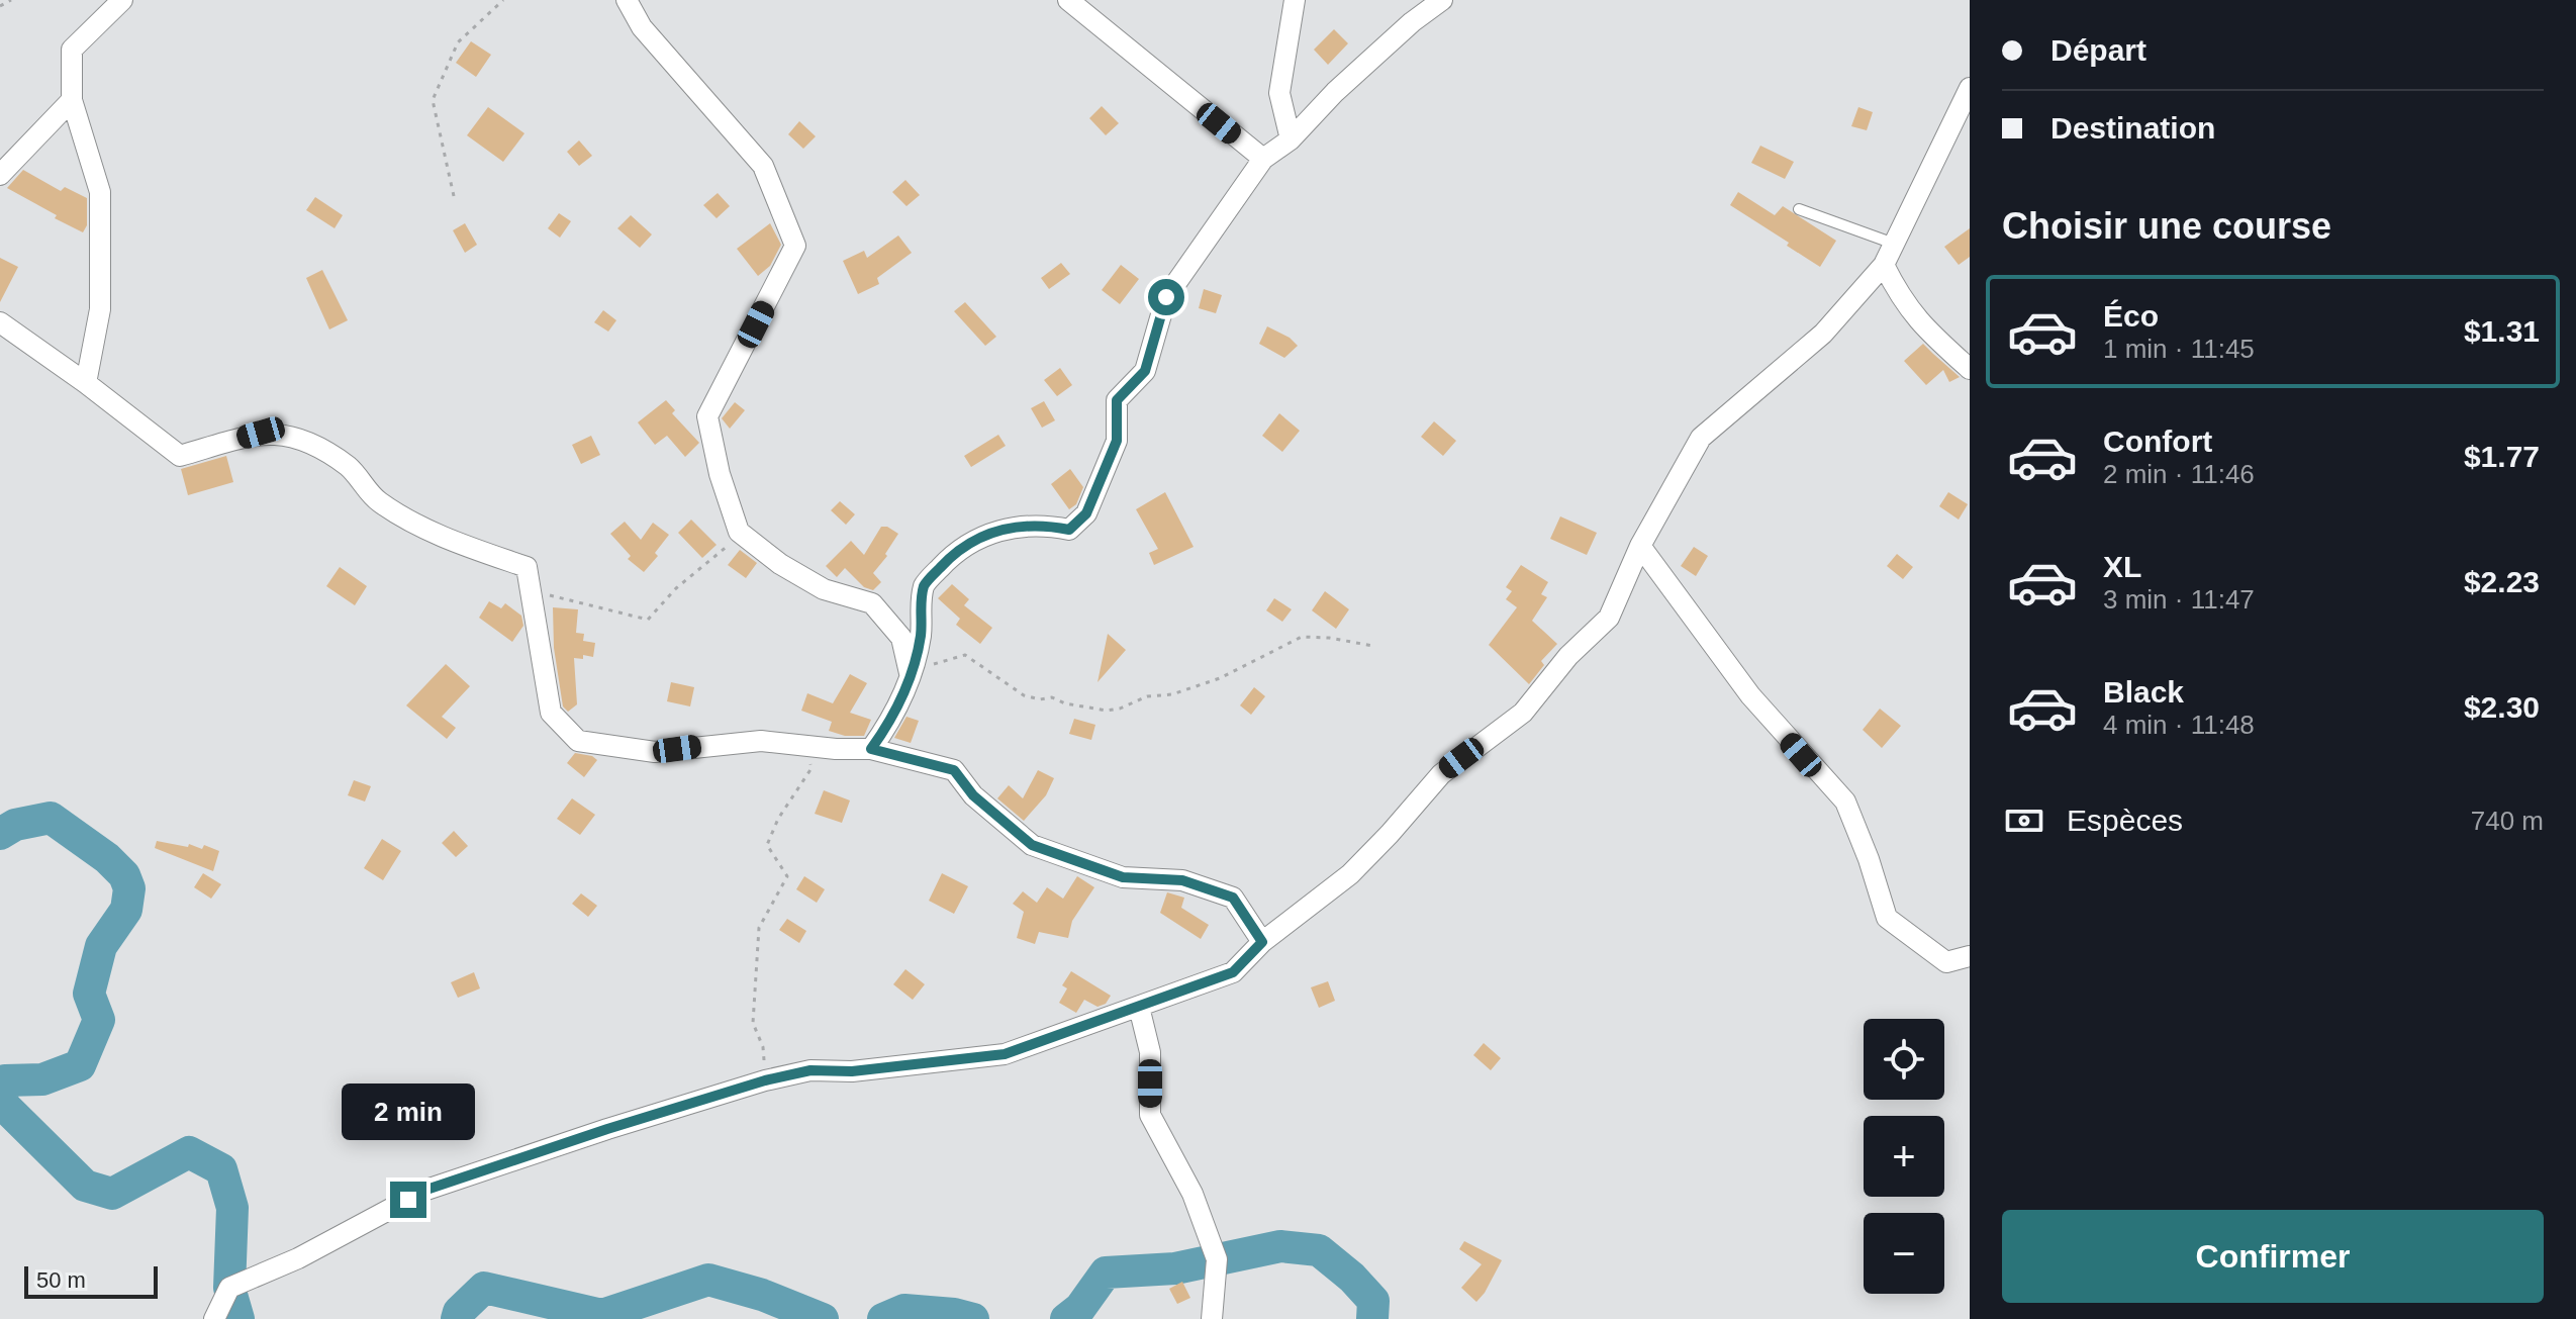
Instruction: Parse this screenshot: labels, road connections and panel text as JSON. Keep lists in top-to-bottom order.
{
  "scale_bar": "50 m",
  "page": {
    "banner": ["Départ", "Destination"],
    "heading": "Choisir une course",
    "list": [
      {
        "name": "Éco",
        "note": "1 min · 11:45",
        "value": "$1.31"
      },
      {
        "name": "Confort",
        "note": "2 min · 11:46",
        "value": "$1.77"
      },
      {
        "name": "XL",
        "note": "3 min · 11:47",
        "value": "$2.23"
      },
      {
        "name": "Black",
        "note": "4 min · 11:48",
        "value": "$2.30"
      }
    ],
    "pay": ["Espèces", "740 m"],
    "map_buttons": ["+", "−"],
    "bubble": "2 min",
    "buttons": "Confirmer",
    "scale": "50 m"
  }
}
